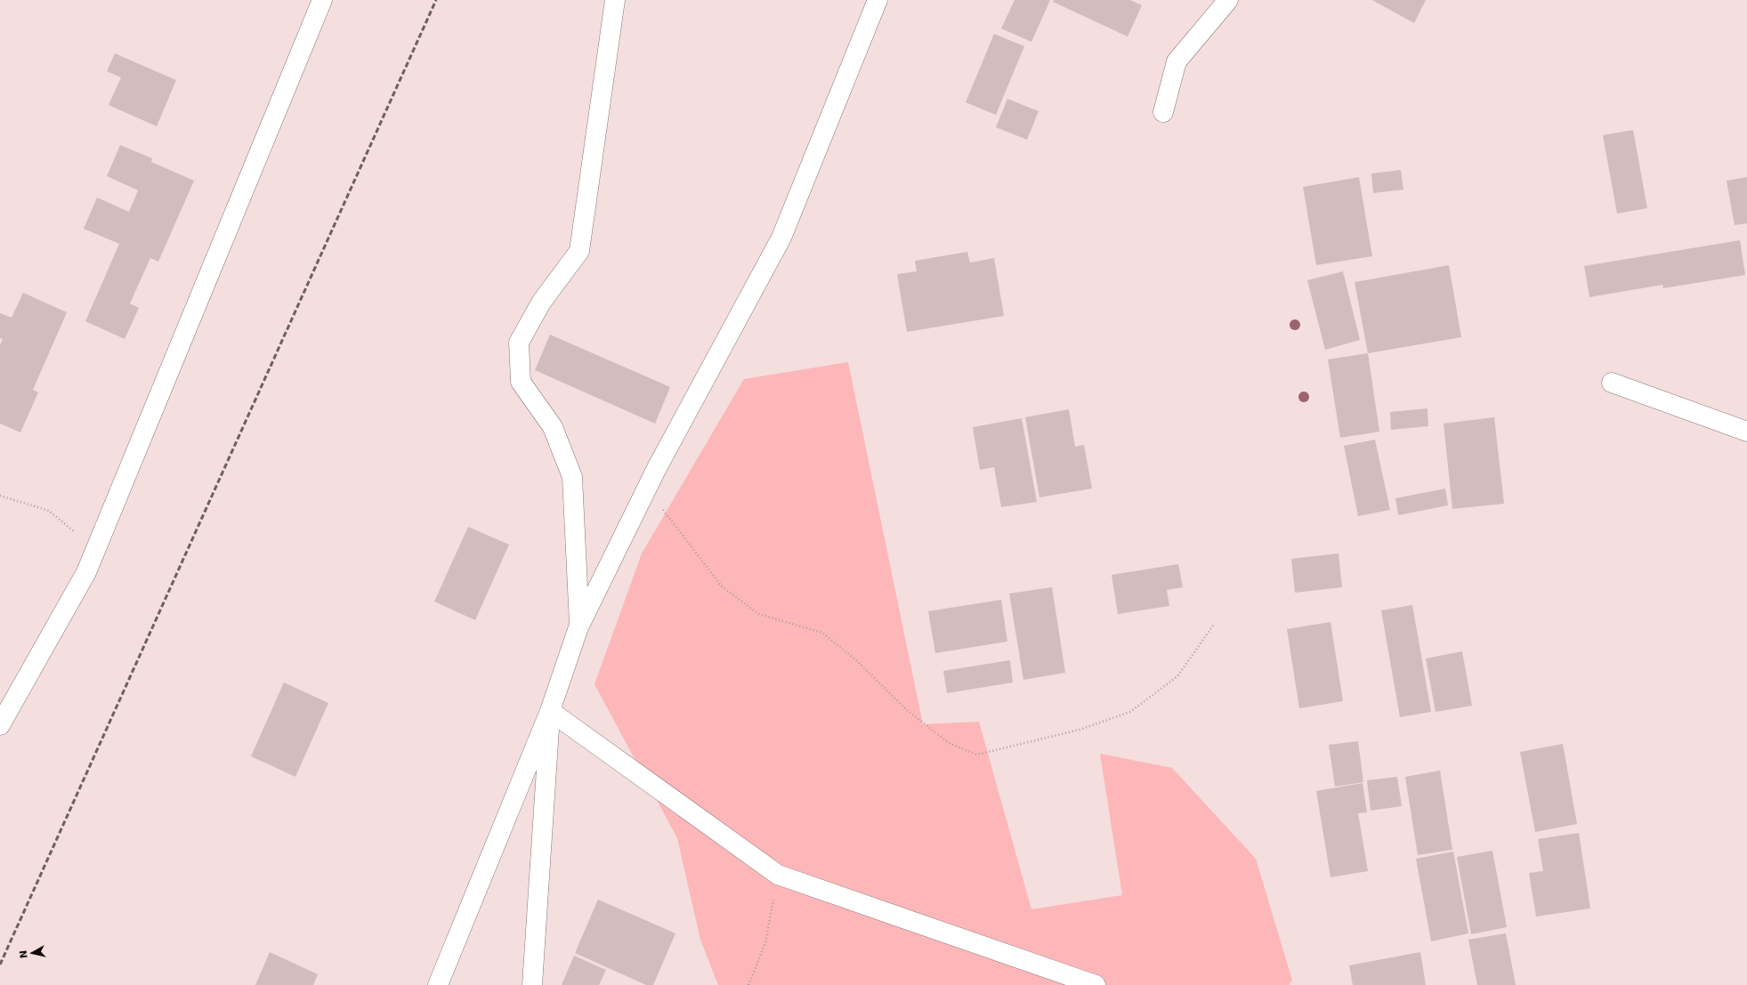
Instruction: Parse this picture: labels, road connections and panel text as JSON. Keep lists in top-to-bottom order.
{
  "north": "left"
}
